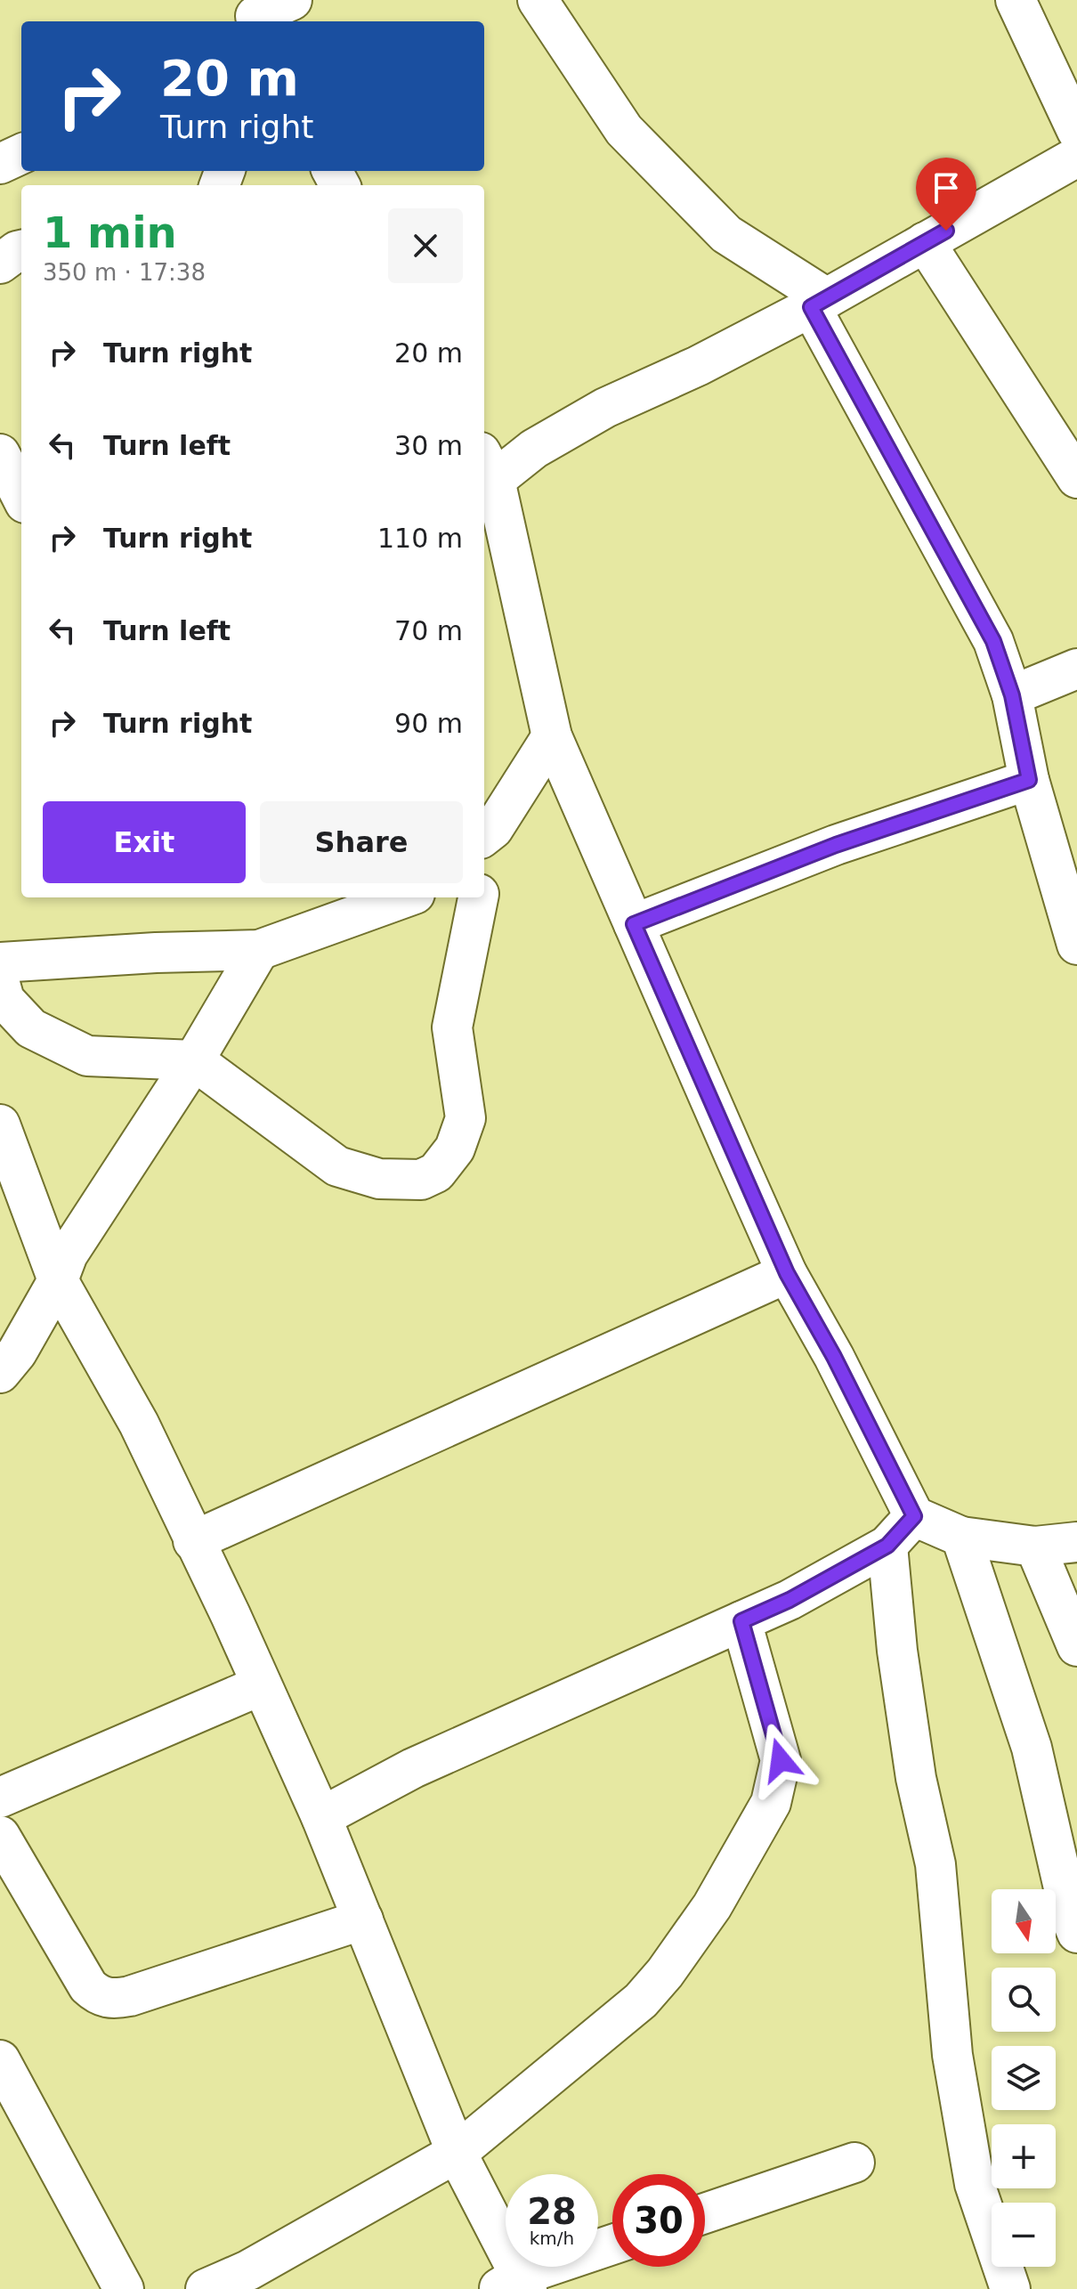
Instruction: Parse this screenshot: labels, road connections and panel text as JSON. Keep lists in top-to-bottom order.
{
  "north": "bottom",
  "page": {
    "turn": ["20 m", "Turn right"],
    "heading": ["1 min", "350 m · 17:38"],
    "list": [
      {
        "name": "Turn right",
        "value": "20 m"
      },
      {
        "name": "Turn left",
        "value": "30 m"
      },
      {
        "name": "Turn right",
        "value": "110 m"
      },
      {
        "name": "Turn left",
        "value": "70 m"
      },
      {
        "name": "Turn right",
        "value": "90 m"
      }
    ],
    "buttons": ["Exit", "Share"],
    "map_buttons": ["+", "−"],
    "speed": "28 km/h",
    "limit": "30"
  }
}
